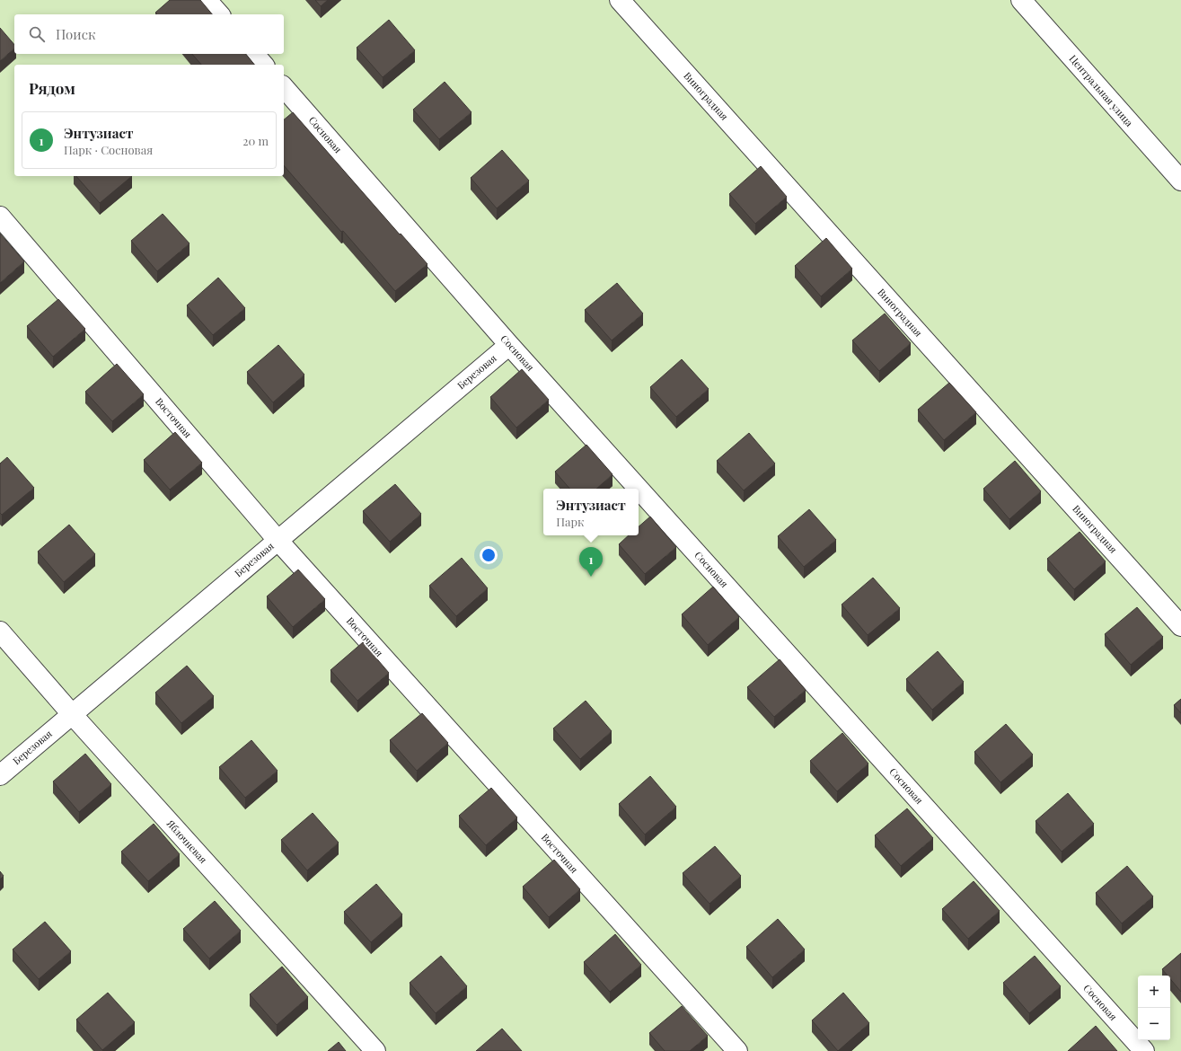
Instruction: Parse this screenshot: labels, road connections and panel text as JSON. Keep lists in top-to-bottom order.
{
  "streets": {
    "street": [
      "Центральная улица",
      "Виноградная",
      "Сосновая",
      "Березовая",
      "Восточная",
      "Яблочневая"
    ]
  },
  "crossings": [
    ["Сосновая", "Березовая"],
    ["Березовая", "Восточная"],
    ["Березовая", "Яблочневая"]
  ],
  "page": {
    "search": "Поиск",
    "heading": "Рядом",
    "list": [
      {
        "mark": "1",
        "name": "Энтузиаст",
        "note": "Парк · Сосновая",
        "value": "20 m"
      }
    ],
    "popup": ["Энтузиаст", "Парк"],
    "pins": "1",
    "map_buttons": ["+", "−"]
  }
}
